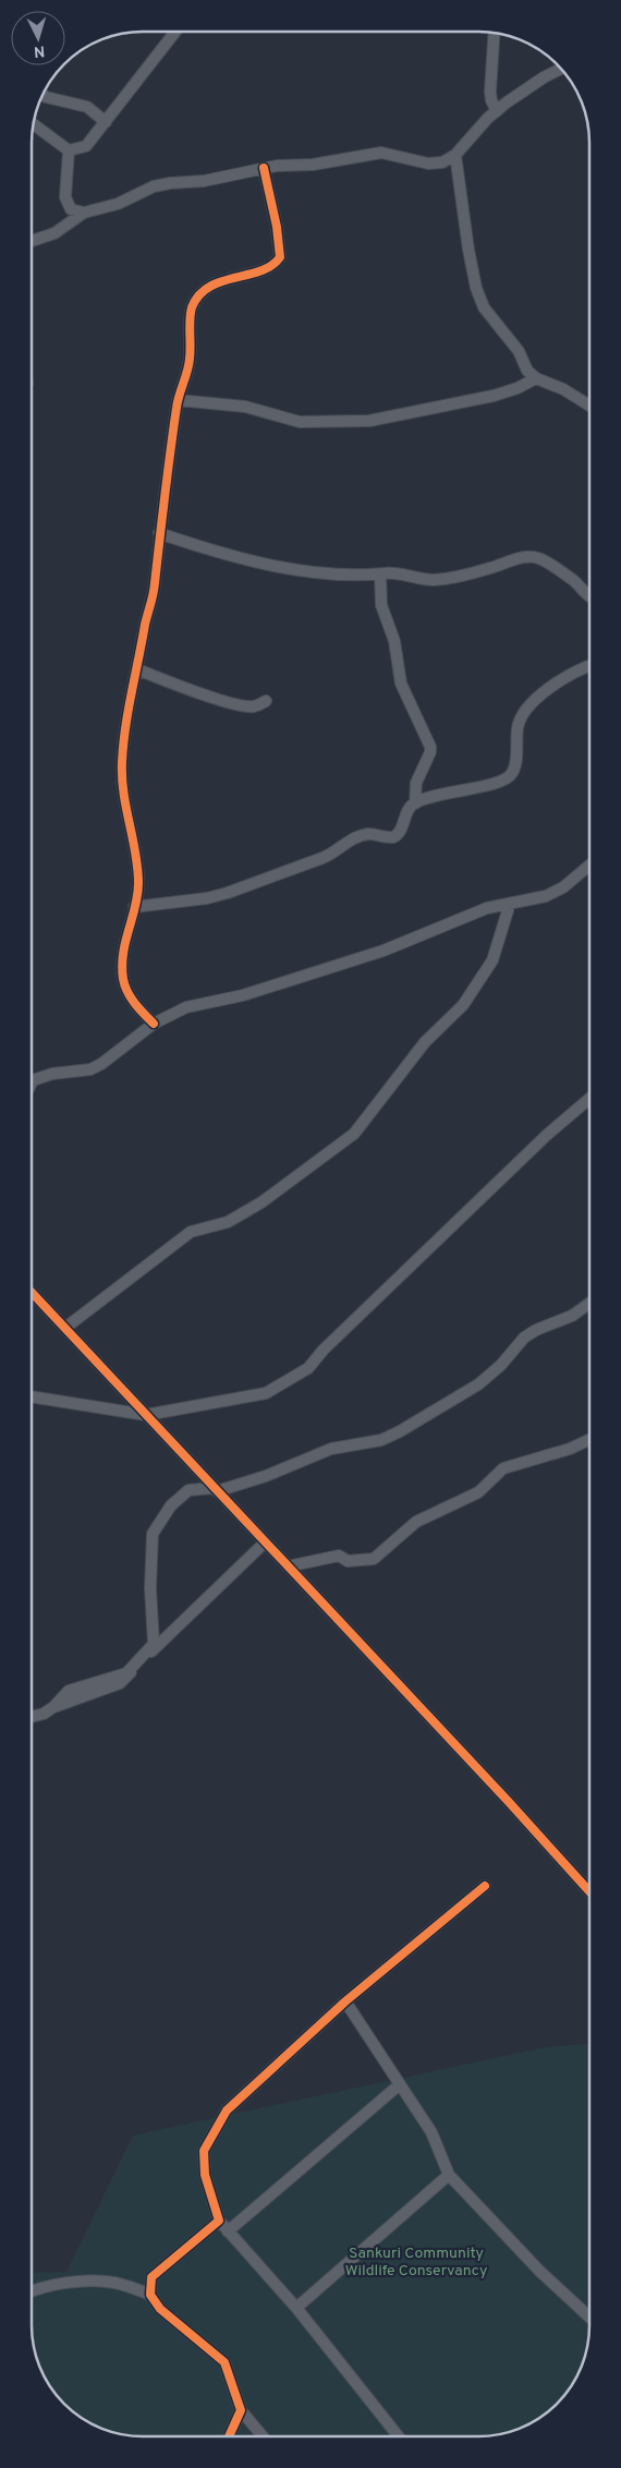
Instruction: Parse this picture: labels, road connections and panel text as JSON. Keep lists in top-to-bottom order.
{
  "parks": ["Sankuri Community Wildlife Conservancy"],
  "north": "bottom"
}
